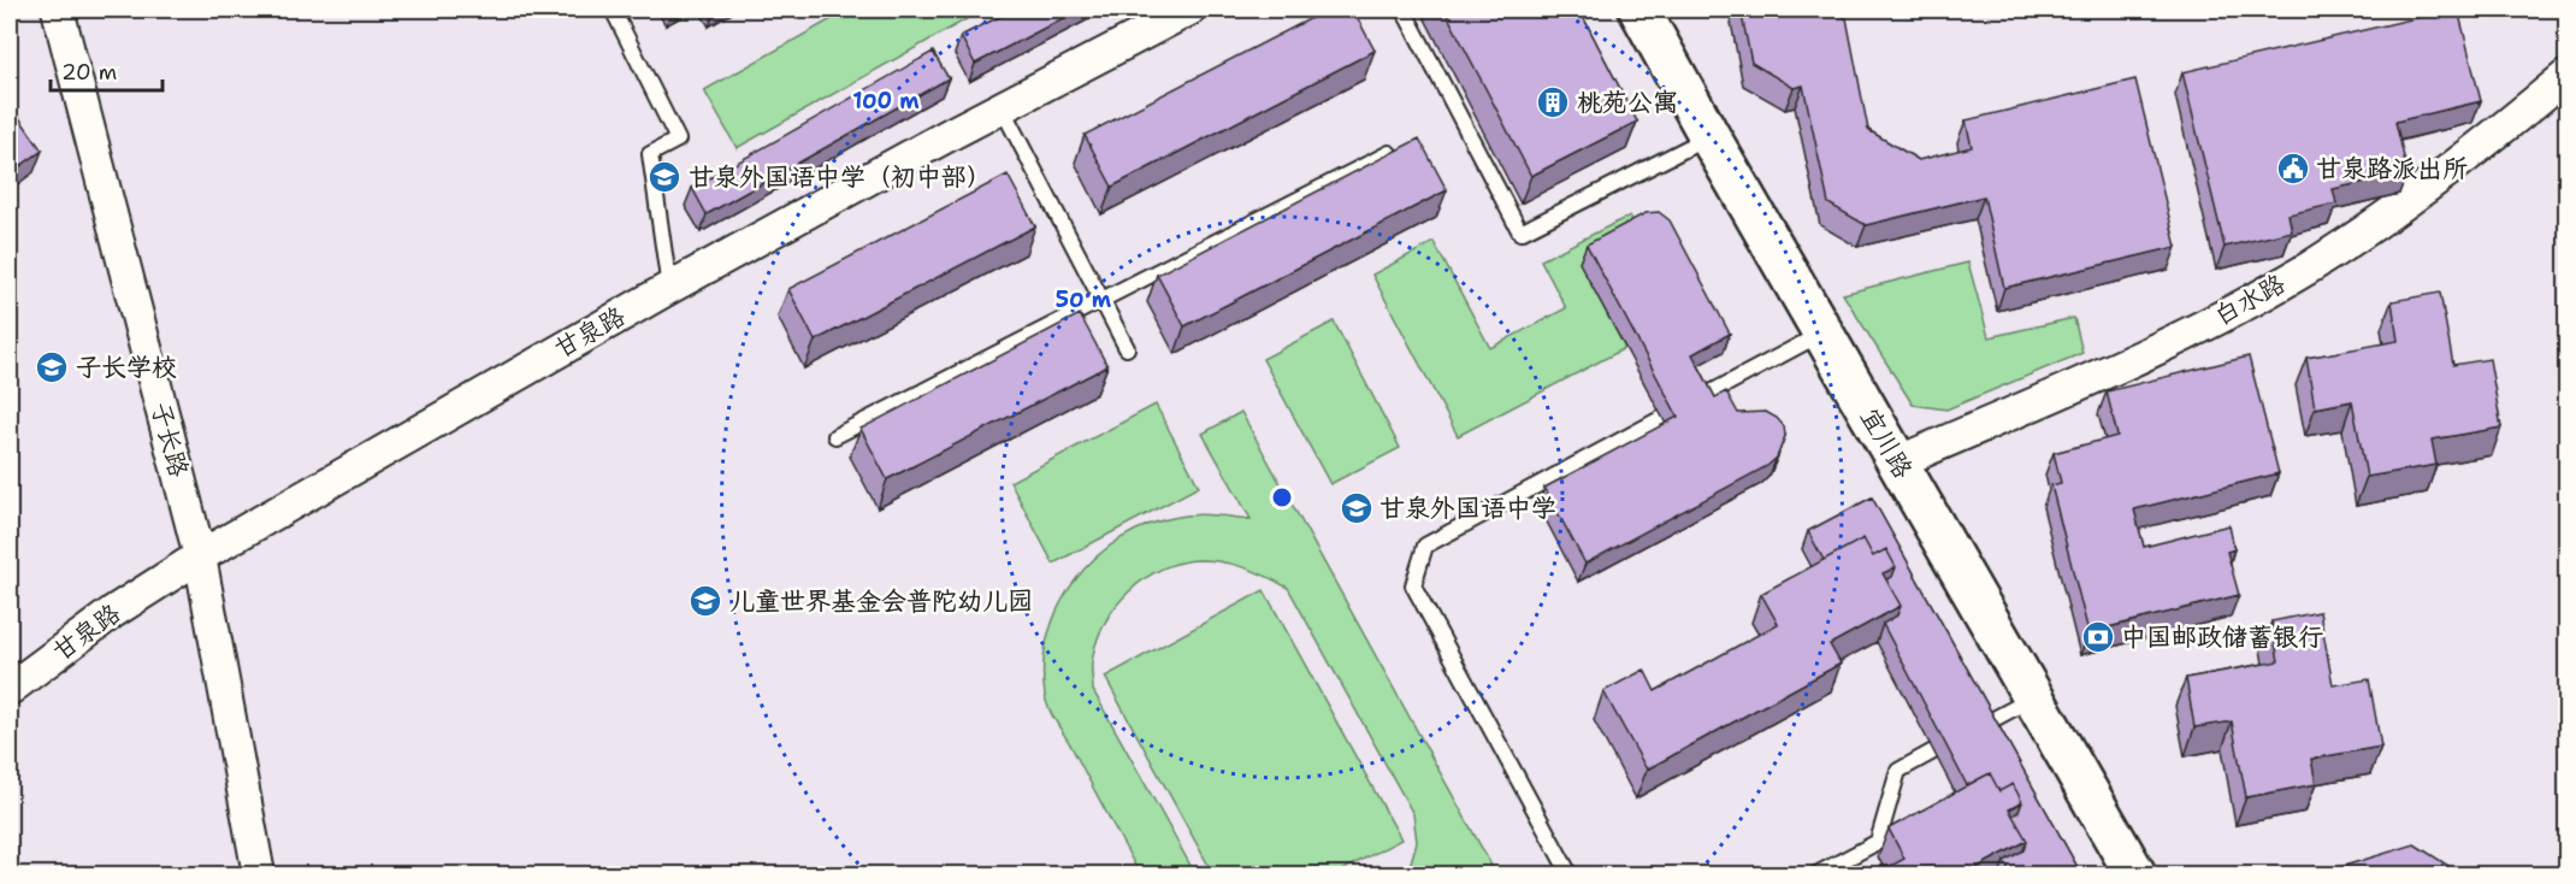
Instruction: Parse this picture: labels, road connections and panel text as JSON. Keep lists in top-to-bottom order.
{
  "streets": {
    "street": [
      "白水路",
      "甘泉路",
      "子长路",
      "宜川路"
    ]
  },
  "crossings": [
    ["白水路", "宜川路"],
    ["甘泉路", "子长路"]
  ],
  "places": {
    "building": ["桃苑公寓"],
    "public building": ["甘泉路派出所"],
    "school or university": [
      "甘泉外国语中学（初中部）",
      "子长学校",
      "甘泉外国语中学",
      "儿童世界基金会普陀幼儿园"
    ],
    "bank": ["中国邮政储蓄银行"]
  },
  "scale_bar": "20 m",
  "rings": ["100 m", "50 m"]
}
